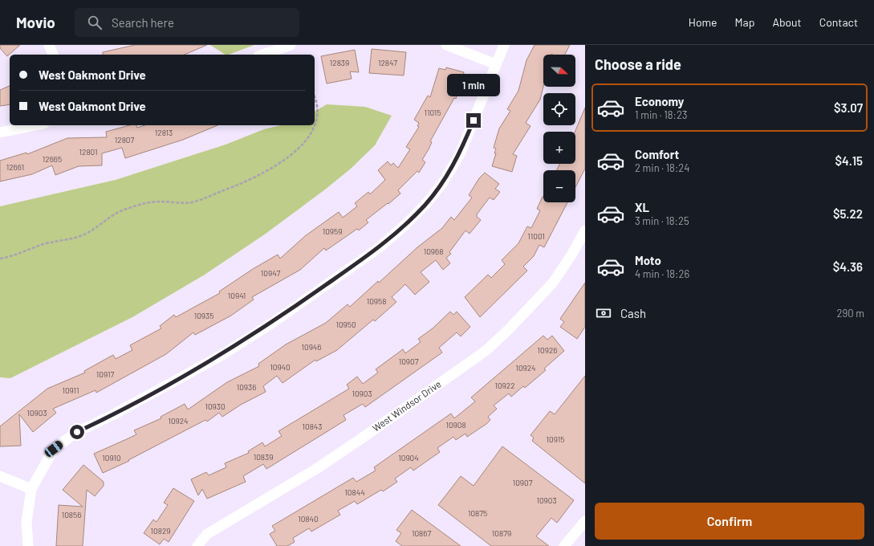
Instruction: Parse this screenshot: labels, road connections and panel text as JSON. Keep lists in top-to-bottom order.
{
  "streets": {
    "street": ["West Windsor Drive"]
  },
  "house_numbers": [
    "12839",
    "12847",
    "11015",
    "12813",
    "12807",
    "12801",
    "12665",
    "12661",
    "10959",
    "11001",
    "10968",
    "10947",
    "10941",
    "10958",
    "10935",
    "10950",
    "10946",
    "10926",
    "10907",
    "10940",
    "10924",
    "10917",
    "10922",
    "10936",
    "10911",
    "10903",
    "10930",
    "10903",
    "10924",
    "10908",
    "10843",
    "10915",
    "10839",
    "10910",
    "10904",
    "10907",
    "10844",
    "10903",
    "10875",
    "10856",
    "10840",
    "10829",
    "10867",
    "10879"
  ],
  "north": "right",
  "page": {
    "header": "Movio",
    "search": "Search here",
    "nav": [
      "Home",
      "Map",
      "About",
      "Contact"
    ],
    "heading": "Choose a ride",
    "map_buttons": ["+", "−"],
    "banner": ["West Oakmont Drive", "West Oakmont Drive"],
    "bubble": "1 min",
    "list": [
      {
        "name": "Economy",
        "note": "1 min · 18:23",
        "value": "$3.07"
      },
      {
        "name": "Comfort",
        "note": "2 min · 18:24",
        "value": "$4.15"
      },
      {
        "name": "XL",
        "note": "3 min · 18:25",
        "value": "$5.22"
      },
      {
        "name": "Moto",
        "note": "4 min · 18:26",
        "value": "$4.36"
      }
    ],
    "pay": ["Cash", "290 m"],
    "buttons": "Confirm"
  }
}
